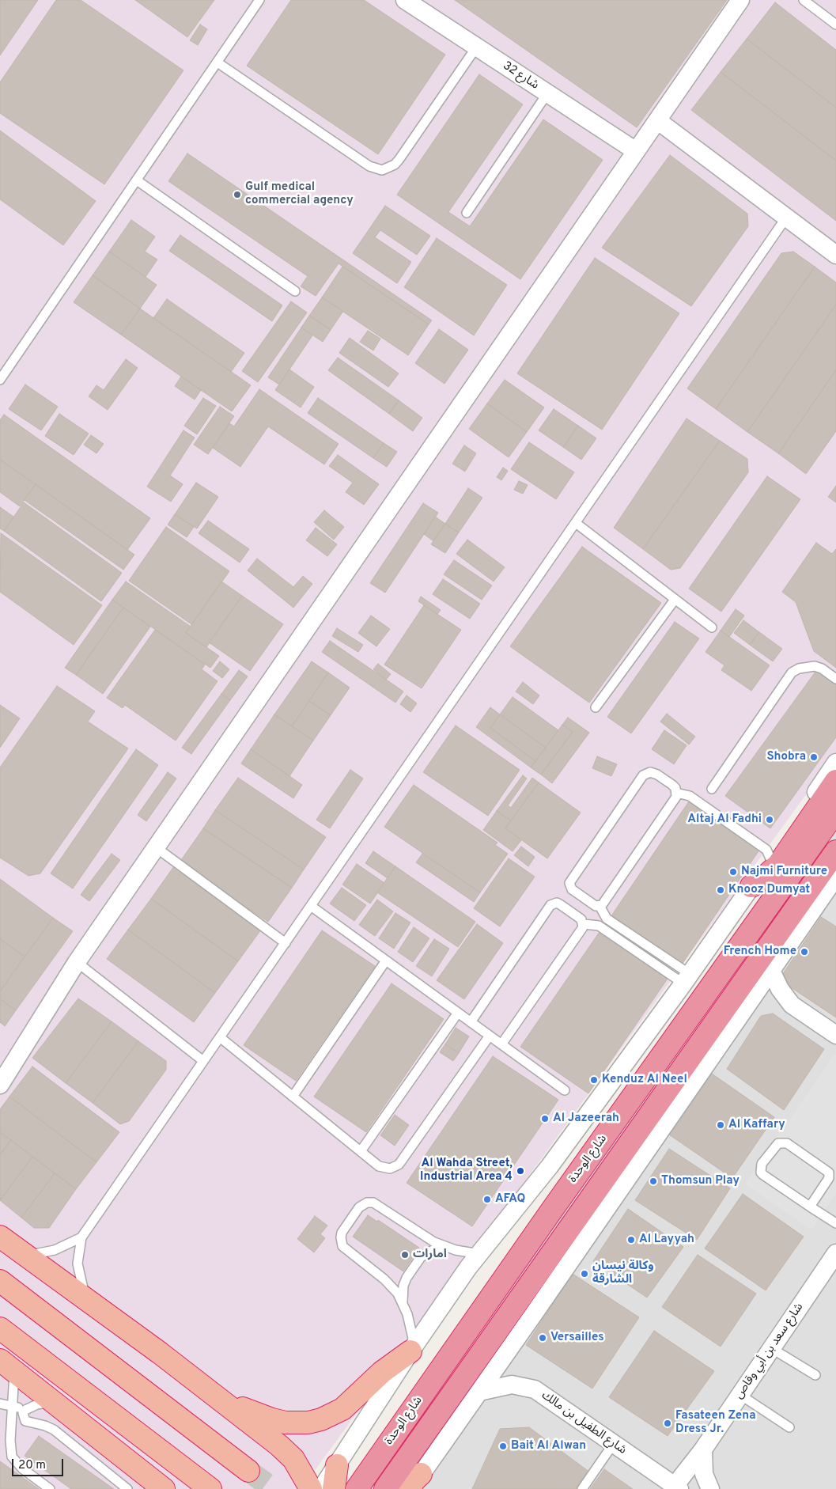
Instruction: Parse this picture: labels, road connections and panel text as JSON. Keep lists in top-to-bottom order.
{
  "streets": {
    "highway": ["شارع الوحدة"],
    "street": ["شارع 32", "شارع سعد بن أبي وقاص", "شارع الطفيل بن مالك"]
  },
  "crossings": [
    ["شارع سعد بن أبي وقاص", "شارع الطفيل بن مالك"]
  ],
  "places": [
    "Gulf medical commercial agency",
    "Shobra",
    "Altaj Al Fadhi",
    "Najmi Furniture",
    "Knooz Dumyat",
    "French Home",
    "Kenduz Al Neel",
    "Al Jazeerah",
    "Al Kaffary",
    "Al Wahda Street, Industrial Area 4",
    "Thomsun Play",
    "AFAQ",
    "Al Layyah",
    "امارات",
    "وكالة نيسان الشارقة",
    "Versailles",
    "Fasateen Zena Dress Jr.",
    "Bait Al Alwan"
  ],
  "scale_bar": "20 m"
}
